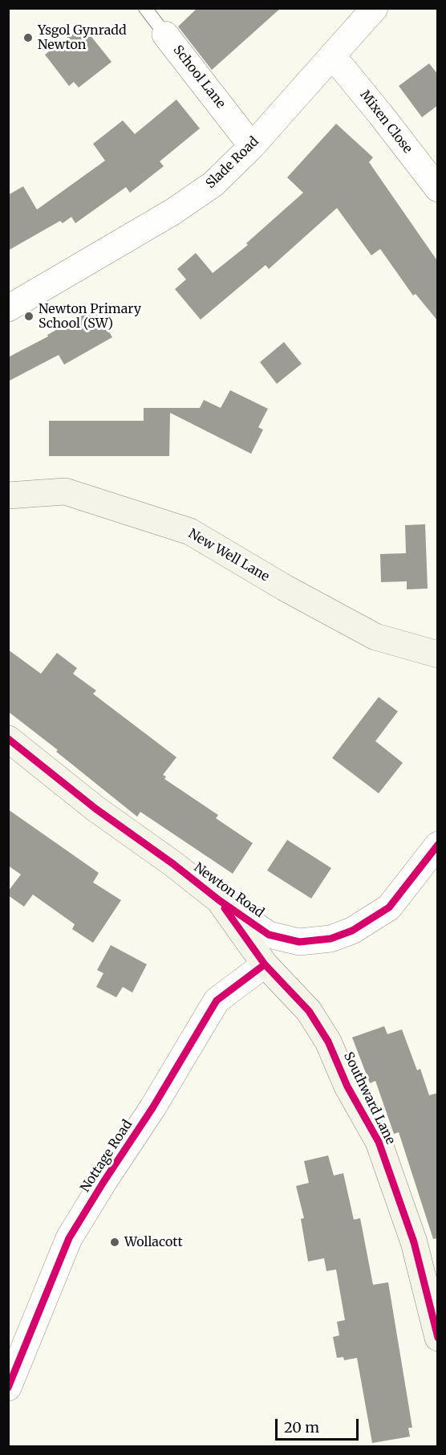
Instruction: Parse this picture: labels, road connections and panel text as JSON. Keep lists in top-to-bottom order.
{
  "streets": {
    "street": [
      "School Lane",
      "Mixen Close",
      "Slade Road",
      "New Well Lane",
      "Newton Road",
      "Southward Lane",
      "Nottage Road"
    ]
  },
  "crossings": [
    ["School Lane", "Slade Road"],
    ["Mixen Close", "Slade Road"],
    ["Newton Road", "Southward Lane"],
    ["Southward Lane", "Nottage Road"]
  ],
  "places": ["Ysgol Gynradd Newton", "Newton Primary School (SW)", "Wollacott"],
  "scale_bar": "20 m"
}
